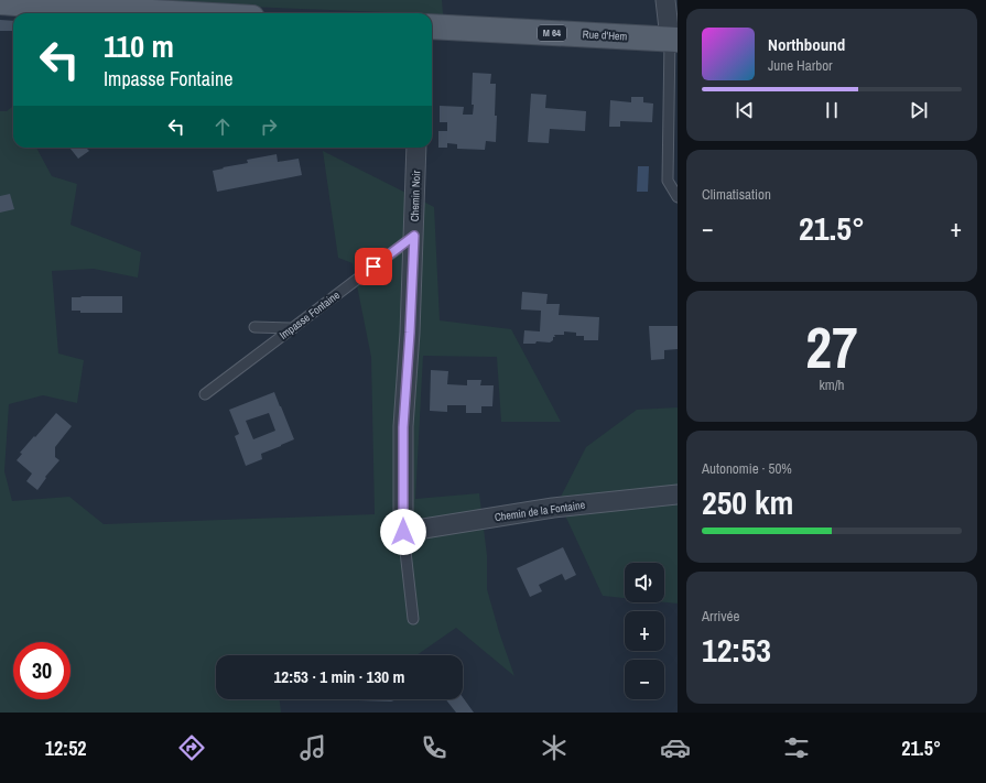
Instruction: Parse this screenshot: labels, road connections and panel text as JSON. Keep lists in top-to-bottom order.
{
  "streets": {
    "main road": ["M 64", "Rue d'Hem"],
    "street": ["Chemin Noir", "Chemin de la Fontaine"],
    "lane": ["Impasse Fontaine"]
  },
  "crossings": [
    ["Chemin Noir", "Impasse Fontaine"],
    ["Chemin Noir", "Chemin de la Fontaine"]
  ],
  "page": {
    "turn": ["110 m", "Impasse Fontaine"],
    "song": ["Northbound", "June Harbor"],
    "tile": [
      "Climatisation",
      ["27", "km/h"],
      ["Autonomie · 50%", "250 km"],
      ["Arrivée", "12:53"]
    ],
    "heat": ["−", "21.5°", "+"],
    "map_buttons": ["+", "−"],
    "limit": "30",
    "trip": "12:53 · 1 min · 130 m",
    "tabs": ["12:52", "21.5°"]
  }
}
